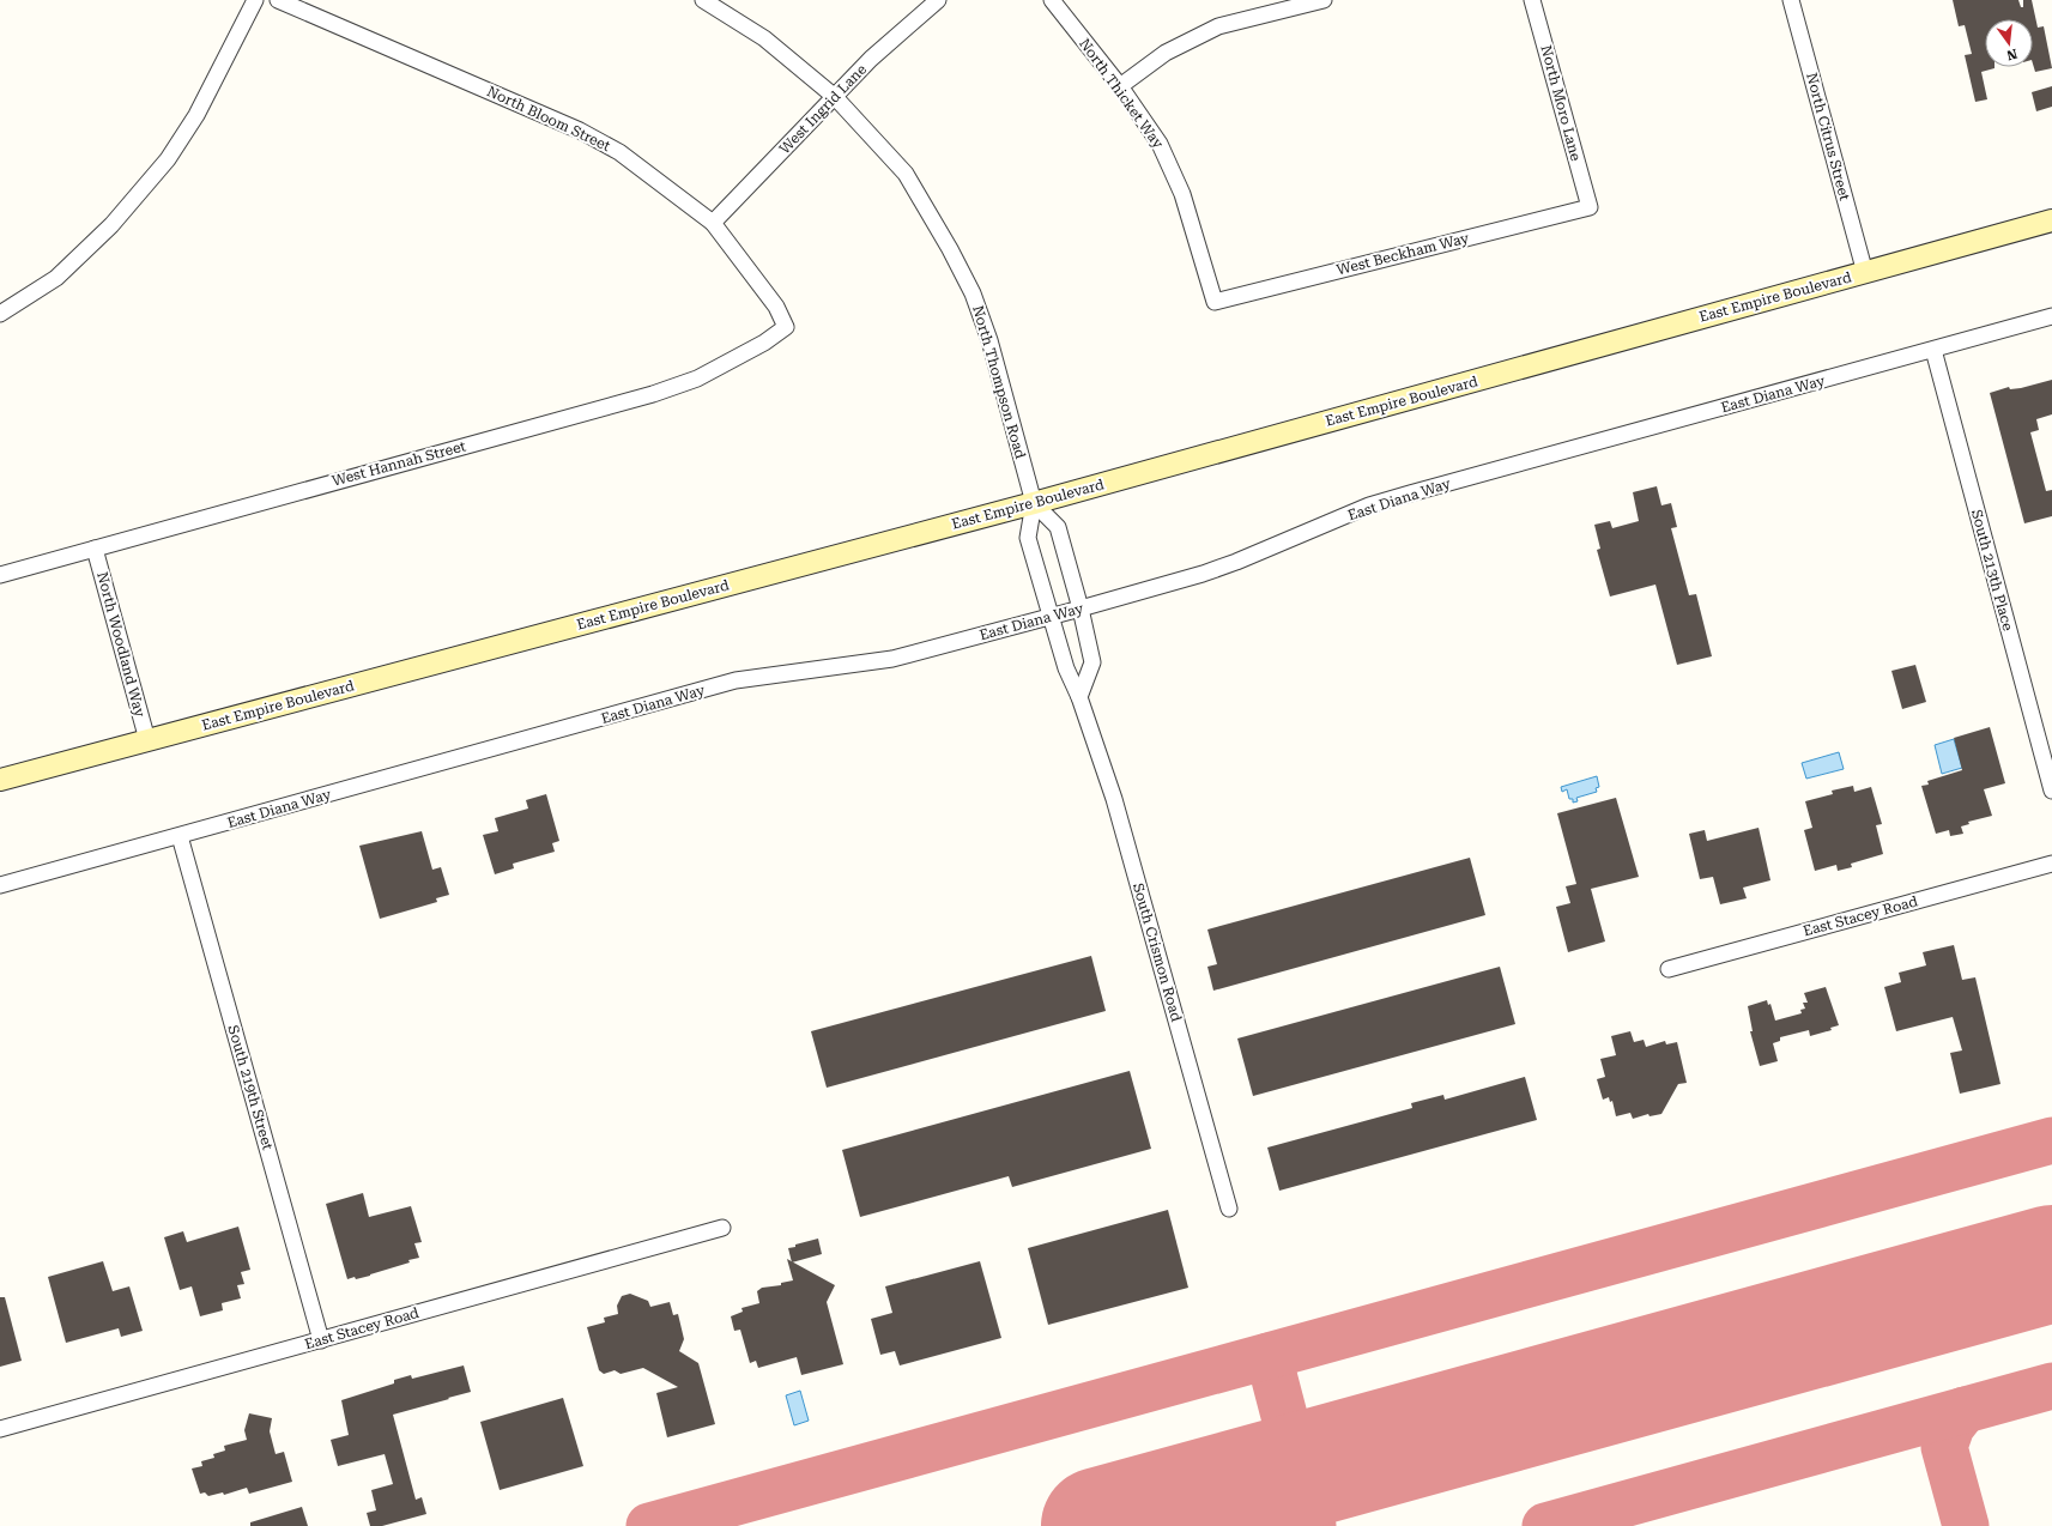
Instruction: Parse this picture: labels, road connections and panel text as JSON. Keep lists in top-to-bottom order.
{
  "streets": {
    "street": [
      "North Thicket Way",
      "North Moro Lane",
      "West Ingrid Lane",
      "North Bloom Street",
      "North Citrus Street",
      "West Beckham Way",
      "East Empire Boulevard",
      "North Thompson Road",
      "East Diana Way",
      "West Hannah Street",
      "South 213th Place",
      "North Woodland Way",
      "East Stacey Road",
      "South Crismon Road",
      "South 219th Street"
    ]
  },
  "crossings": [
    ["North Thicket Way", "West Beckham Way"],
    ["North Moro Lane", "West Beckham Way"],
    ["West Ingrid Lane", "North Bloom Street"],
    ["West Ingrid Lane", "North Thompson Road"],
    ["North Bloom Street", "West Hannah Street"],
    ["North Citrus Street", "East Empire Boulevard"],
    ["East Empire Boulevard", "North Thompson Road"],
    ["East Empire Boulevard", "North Woodland Way"],
    ["East Empire Boulevard", "South Crismon Road"],
    ["North Thompson Road", "South Crismon Road"],
    ["East Diana Way", "South 213th Place"],
    ["East Diana Way", "South Crismon Road"],
    ["East Diana Way", "South 219th Street"],
    ["West Hannah Street", "North Woodland Way"],
    ["East Stacey Road", "South 219th Street"]
  ],
  "north": "bottom"
}
